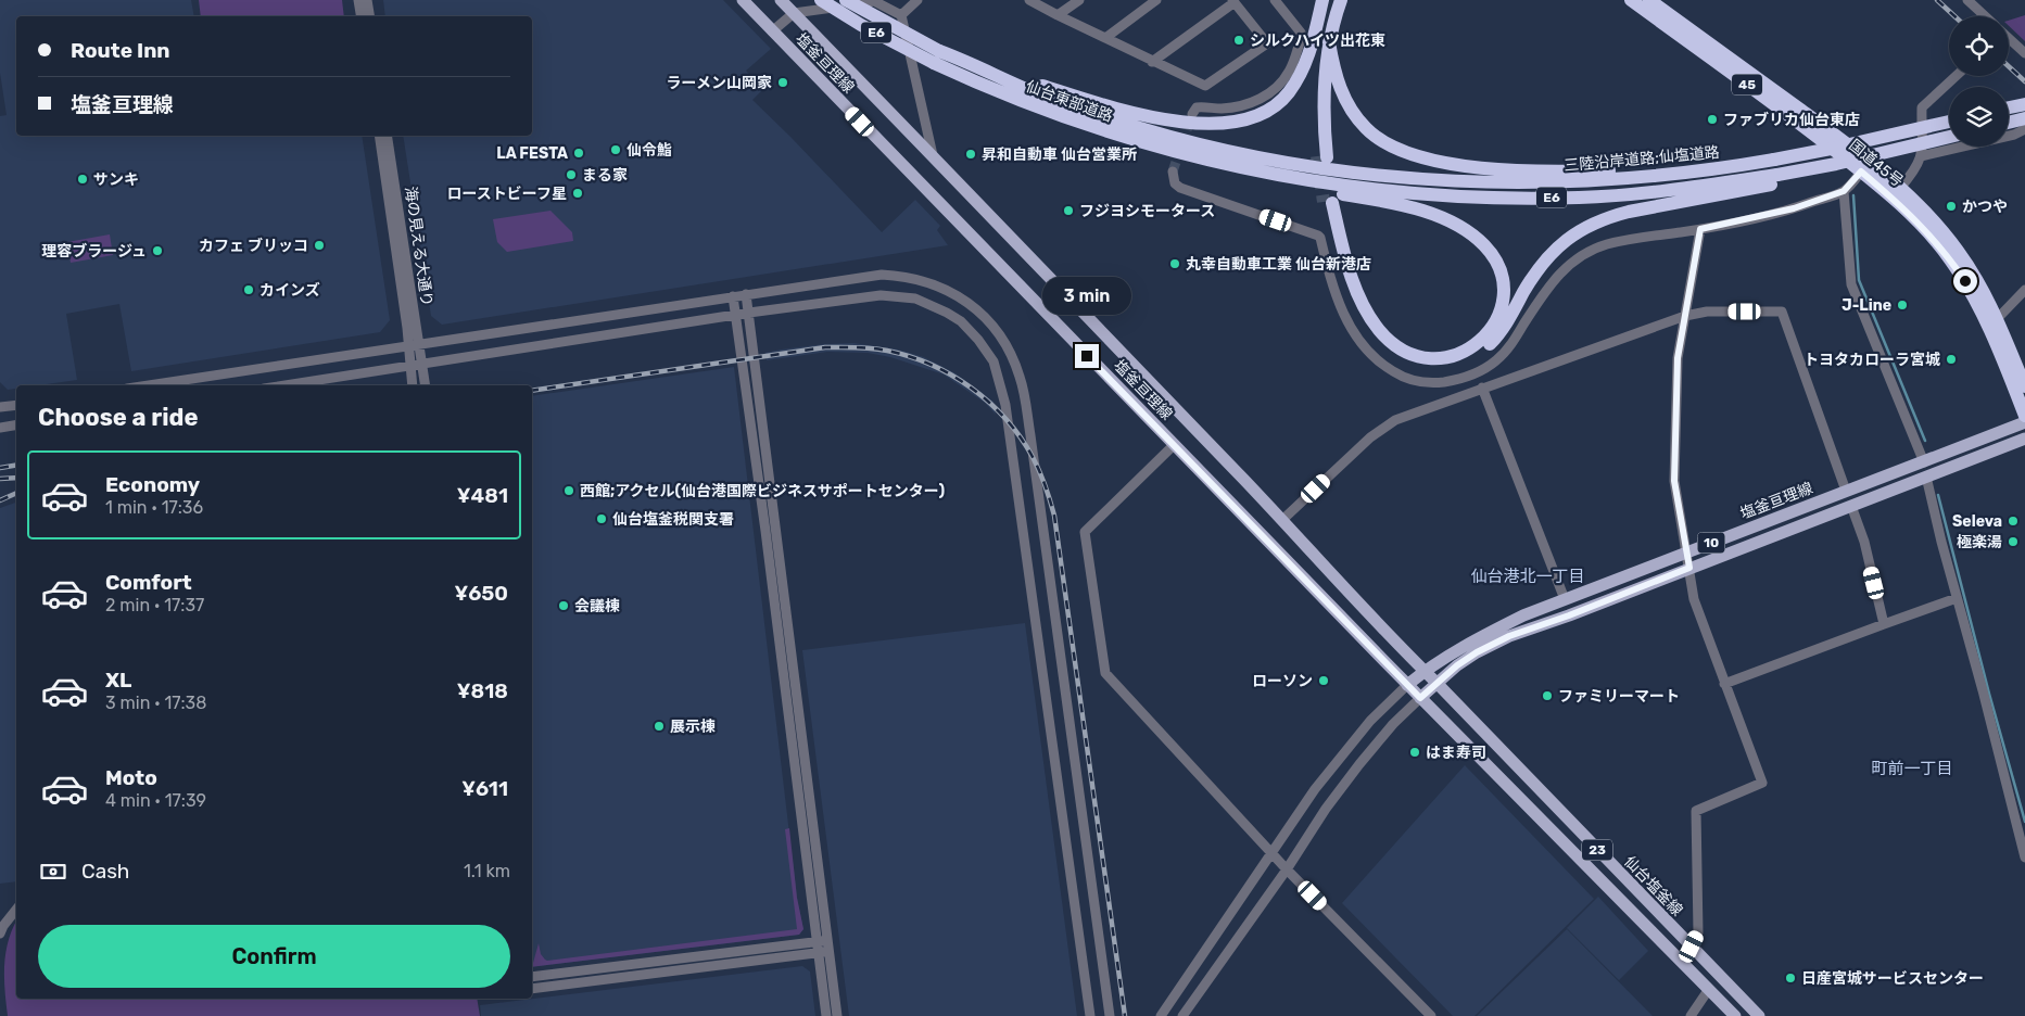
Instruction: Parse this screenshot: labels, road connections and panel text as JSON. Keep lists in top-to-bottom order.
{
  "streets": {
    "highway": [
      "E6",
      "45",
      "仙台東部道路",
      "三陸沿岸道路;仙塩道路",
      "国道45号"
    ],
    "main road": [
      "塩釜亘理線",
      "10",
      "23",
      "仙台塩釜線"
    ],
    "street": ["海の見える大通り"]
  },
  "crossings": [
    ["塩釜亘理線", "10"],
    ["塩釜亘理線", "23"],
    ["塩釜亘理線", "仙台塩釜線"],
    ["仙台東部道路", "三陸沿岸道路;仙塩道路"],
    ["10", "23"],
    ["10", "仙台塩釜線"]
  ],
  "districts": ["仙台港北一丁目", "町前一丁目"],
  "places": [
    "シルクハイツ出花東",
    "ラーメン山岡家",
    "ファブリカ仙台東店",
    "仙令鮨",
    "LA FESTA",
    "昇和自動車 仙台営業所",
    "まる家",
    "サンキ",
    "ローストビーフ星",
    "かつや",
    "フジヨシモータース",
    "カフェ ブリッコ",
    "理容ブラージュ",
    "丸幸自動車工業 仙台新港店",
    "カインズ",
    "J-Line",
    "トヨタカローラ宮城",
    "西館;アクセル(仙台港国際ビジネスサポートセンター)",
    "仙台塩釜税関支署",
    "Seleva",
    "極楽湯",
    "会議棟",
    "ローソン",
    "ファミリーマート",
    "展示棟",
    "はま寿司",
    "日産宮城サービスセンター"
  ],
  "page": {
    "banner": ["Route Inn", "塩釜亘理線"],
    "bubble": "3 min",
    "heading": "Choose a ride",
    "list": [
      {
        "name": "Economy",
        "note": "1 min · 17:36",
        "value": "¥481"
      },
      {
        "name": "Comfort",
        "note": "2 min · 17:37",
        "value": "¥650"
      },
      {
        "name": "XL",
        "note": "3 min · 17:38",
        "value": "¥818"
      },
      {
        "name": "Moto",
        "note": "4 min · 17:39",
        "value": "¥611"
      }
    ],
    "pay": ["Cash", "1.1 km"],
    "buttons": "Confirm"
  }
}
